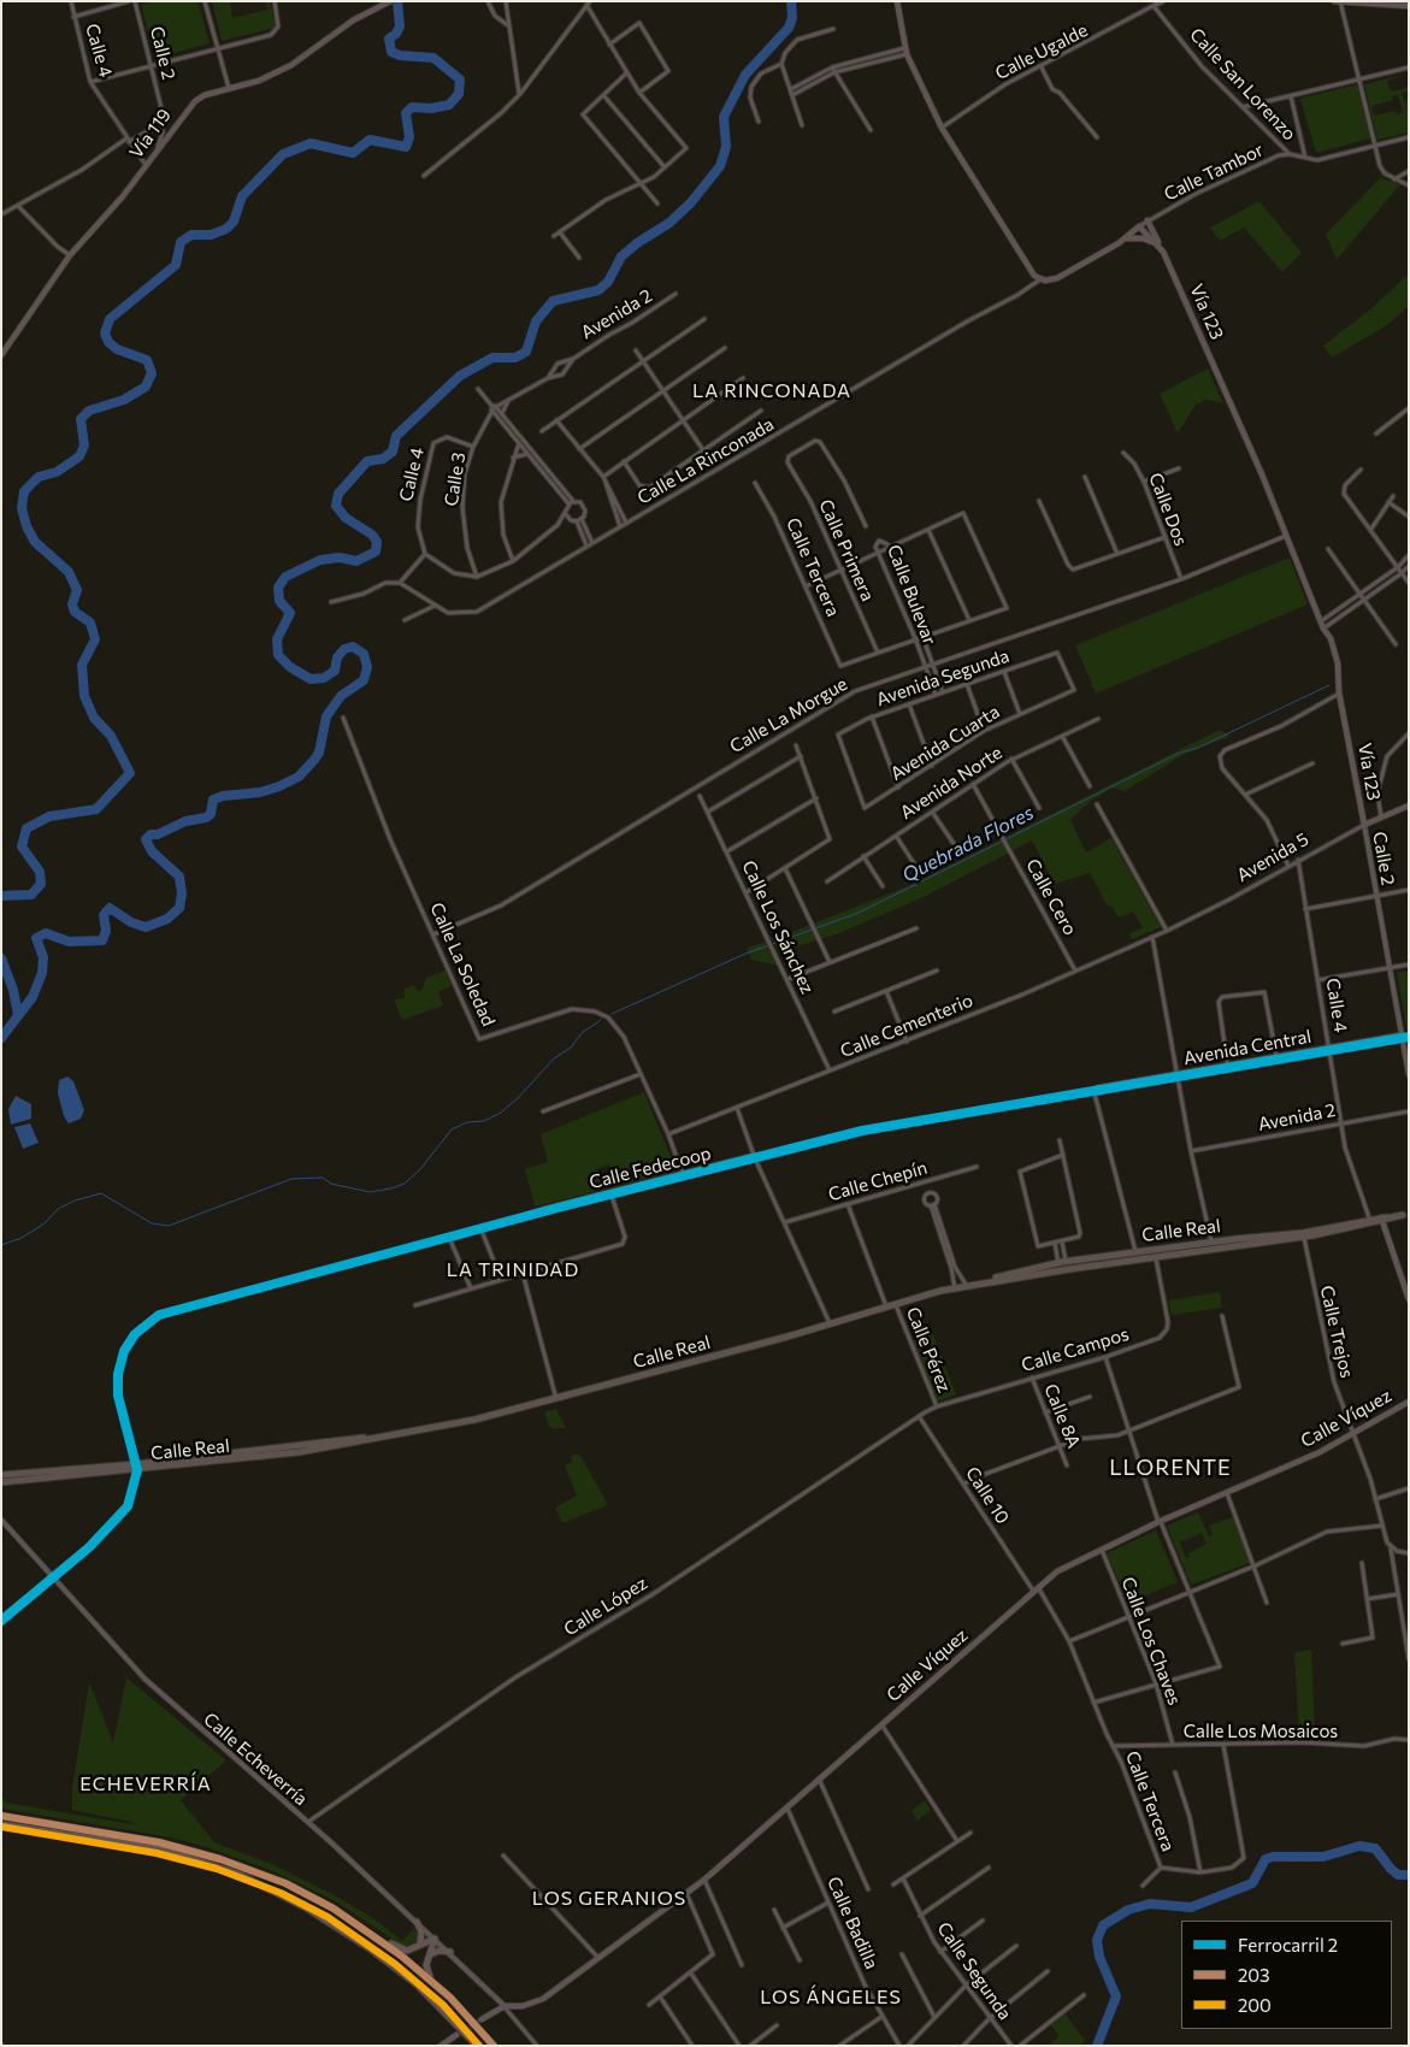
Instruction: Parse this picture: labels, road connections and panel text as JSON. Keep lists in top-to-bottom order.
{
  "streets": {
    "main road": [
      "Vía 119",
      "Vía 123",
      "Avenida 5",
      "Calle Real",
      "Calle Víquez"
    ],
    "street": [
      "Calle 4",
      "Calle Ugalde",
      "Calle 2",
      "Calle San Lorenzo",
      "Calle Tambor",
      "Avenida 2",
      "Calle La Rinconada",
      "Calle 3",
      "Calle Dos",
      "Calle Primera",
      "Calle Tercera",
      "Calle Bulevar",
      "Avenida Segunda",
      "Calle La Morgue",
      "Avenida Cuarta",
      "Avenida Norte",
      "Calle Cero",
      "Calle Los Sánchez",
      "Calle La Soledad",
      "Calle Cementerio",
      "Avenida Central",
      "Calle Fedecoop",
      "Calle Chepín",
      "Calle Trejos",
      "Calle Pérez",
      "Calle Campos",
      "Calle 8A",
      "Calle 10",
      "Calle López",
      "Calle Los Chaves",
      "Calle Los Mosaicos",
      "Calle Echeverría",
      "Calle Badilla",
      "Calle Segunda"
    ]
  },
  "crossings": [
    ["Calle 4", "Vía 119"],
    ["Calle 4", "Avenida 2"],
    ["Calle 4", "Calle 3"],
    ["Calle 4", "Avenida 5"],
    ["Calle 4", "Avenida Central"],
    ["Calle 4", "Calle Real"],
    ["Calle Ugalde", "Calle San Lorenzo"],
    ["Calle 2", "Vía 119"],
    ["Calle 2", "Vía 123"],
    ["Calle 2", "Avenida 5"],
    ["Calle 2", "Avenida Central"],
    ["Calle San Lorenzo", "Calle Tambor"],
    ["Calle Tambor", "Vía 123"],
    ["Vía 123", "Calle La Morgue"],
    ["Vía 123", "Avenida 5"],
    ["Avenida 2", "Calle 3"],
    ["Calle Dos", "Calle La Morgue"],
    ["Calle Primera", "Calle Tercera"],
    ["Calle Tercera", "Calle 10"],
    ["Calle Tercera", "Calle Los Mosaicos"],
    ["Calle Bulevar", "Avenida Segunda"],
    ["Calle Bulevar", "Calle La Morgue"],
    ["Avenida Segunda", "Avenida Cuarta"],
    ["Calle La Morgue", "Calle La Soledad"],
    ["Avenida Norte", "Calle Cero"],
    ["Avenida 5", "Calle Cementerio"],
    ["Calle Cero", "Calle Cementerio"],
    ["Calle Los Sánchez", "Calle Cementerio"],
    ["Calle La Soledad", "Calle Cementerio"],
    ["Calle La Soledad", "Calle Fedecoop"],
    ["Calle Real", "Calle Trejos"],
    ["Calle Real", "Calle Pérez"],
    ["Calle Real", "Calle Campos"],
    ["Calle Trejos", "Calle Víquez"],
    ["Calle Pérez", "Calle Campos"],
    ["Calle Campos", "Calle 8A"],
    ["Calle Campos", "Calle 10"],
    ["Calle Campos", "Calle López"],
    ["Calle Víquez", "Calle 10"],
    ["Calle Víquez", "Calle Los Chaves"],
    ["Calle Víquez", "Calle Echeverría"],
    ["Calle Víquez", "Calle Badilla"],
    ["Calle 10", "Calle López"],
    ["Calle López", "Calle Echeverría"],
    ["Calle Los Chaves", "Calle Los Mosaicos"]
  ],
  "districts": [
    "LA RINCONADA",
    "LA TRINIDAD",
    "LLORENTE",
    "ECHEVERRÍA",
    "LOS GERANIOS",
    "LOS ÁNGELES"
  ],
  "water": ["Quebrada Flores"],
  "lines": ["rail line 2", "transit line 203", "transit line 200"],
  "legend": ["Ferrocarril 2", "203", "200"]
}
